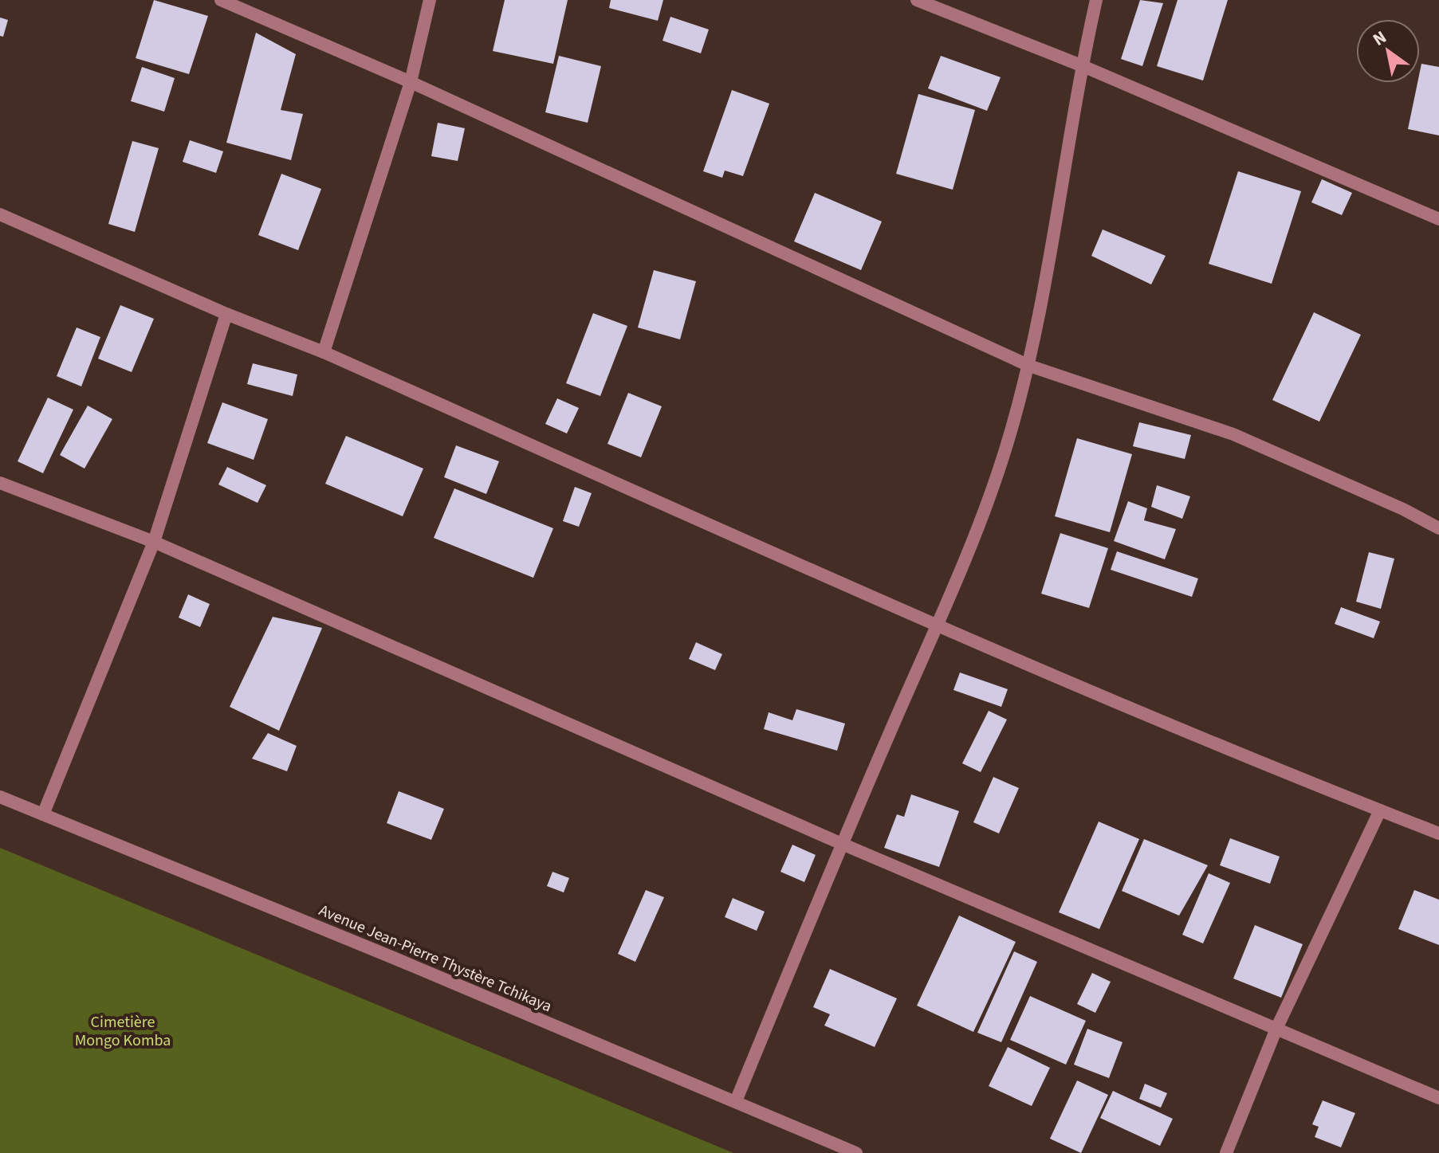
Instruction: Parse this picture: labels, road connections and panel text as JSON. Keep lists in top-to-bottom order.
{
  "streets": {
    "street": ["Avenue Jean-Pierre Thystère Tchikaya"]
  },
  "parks": ["Cimetière Mongo Komba"],
  "north": "top left"
}
